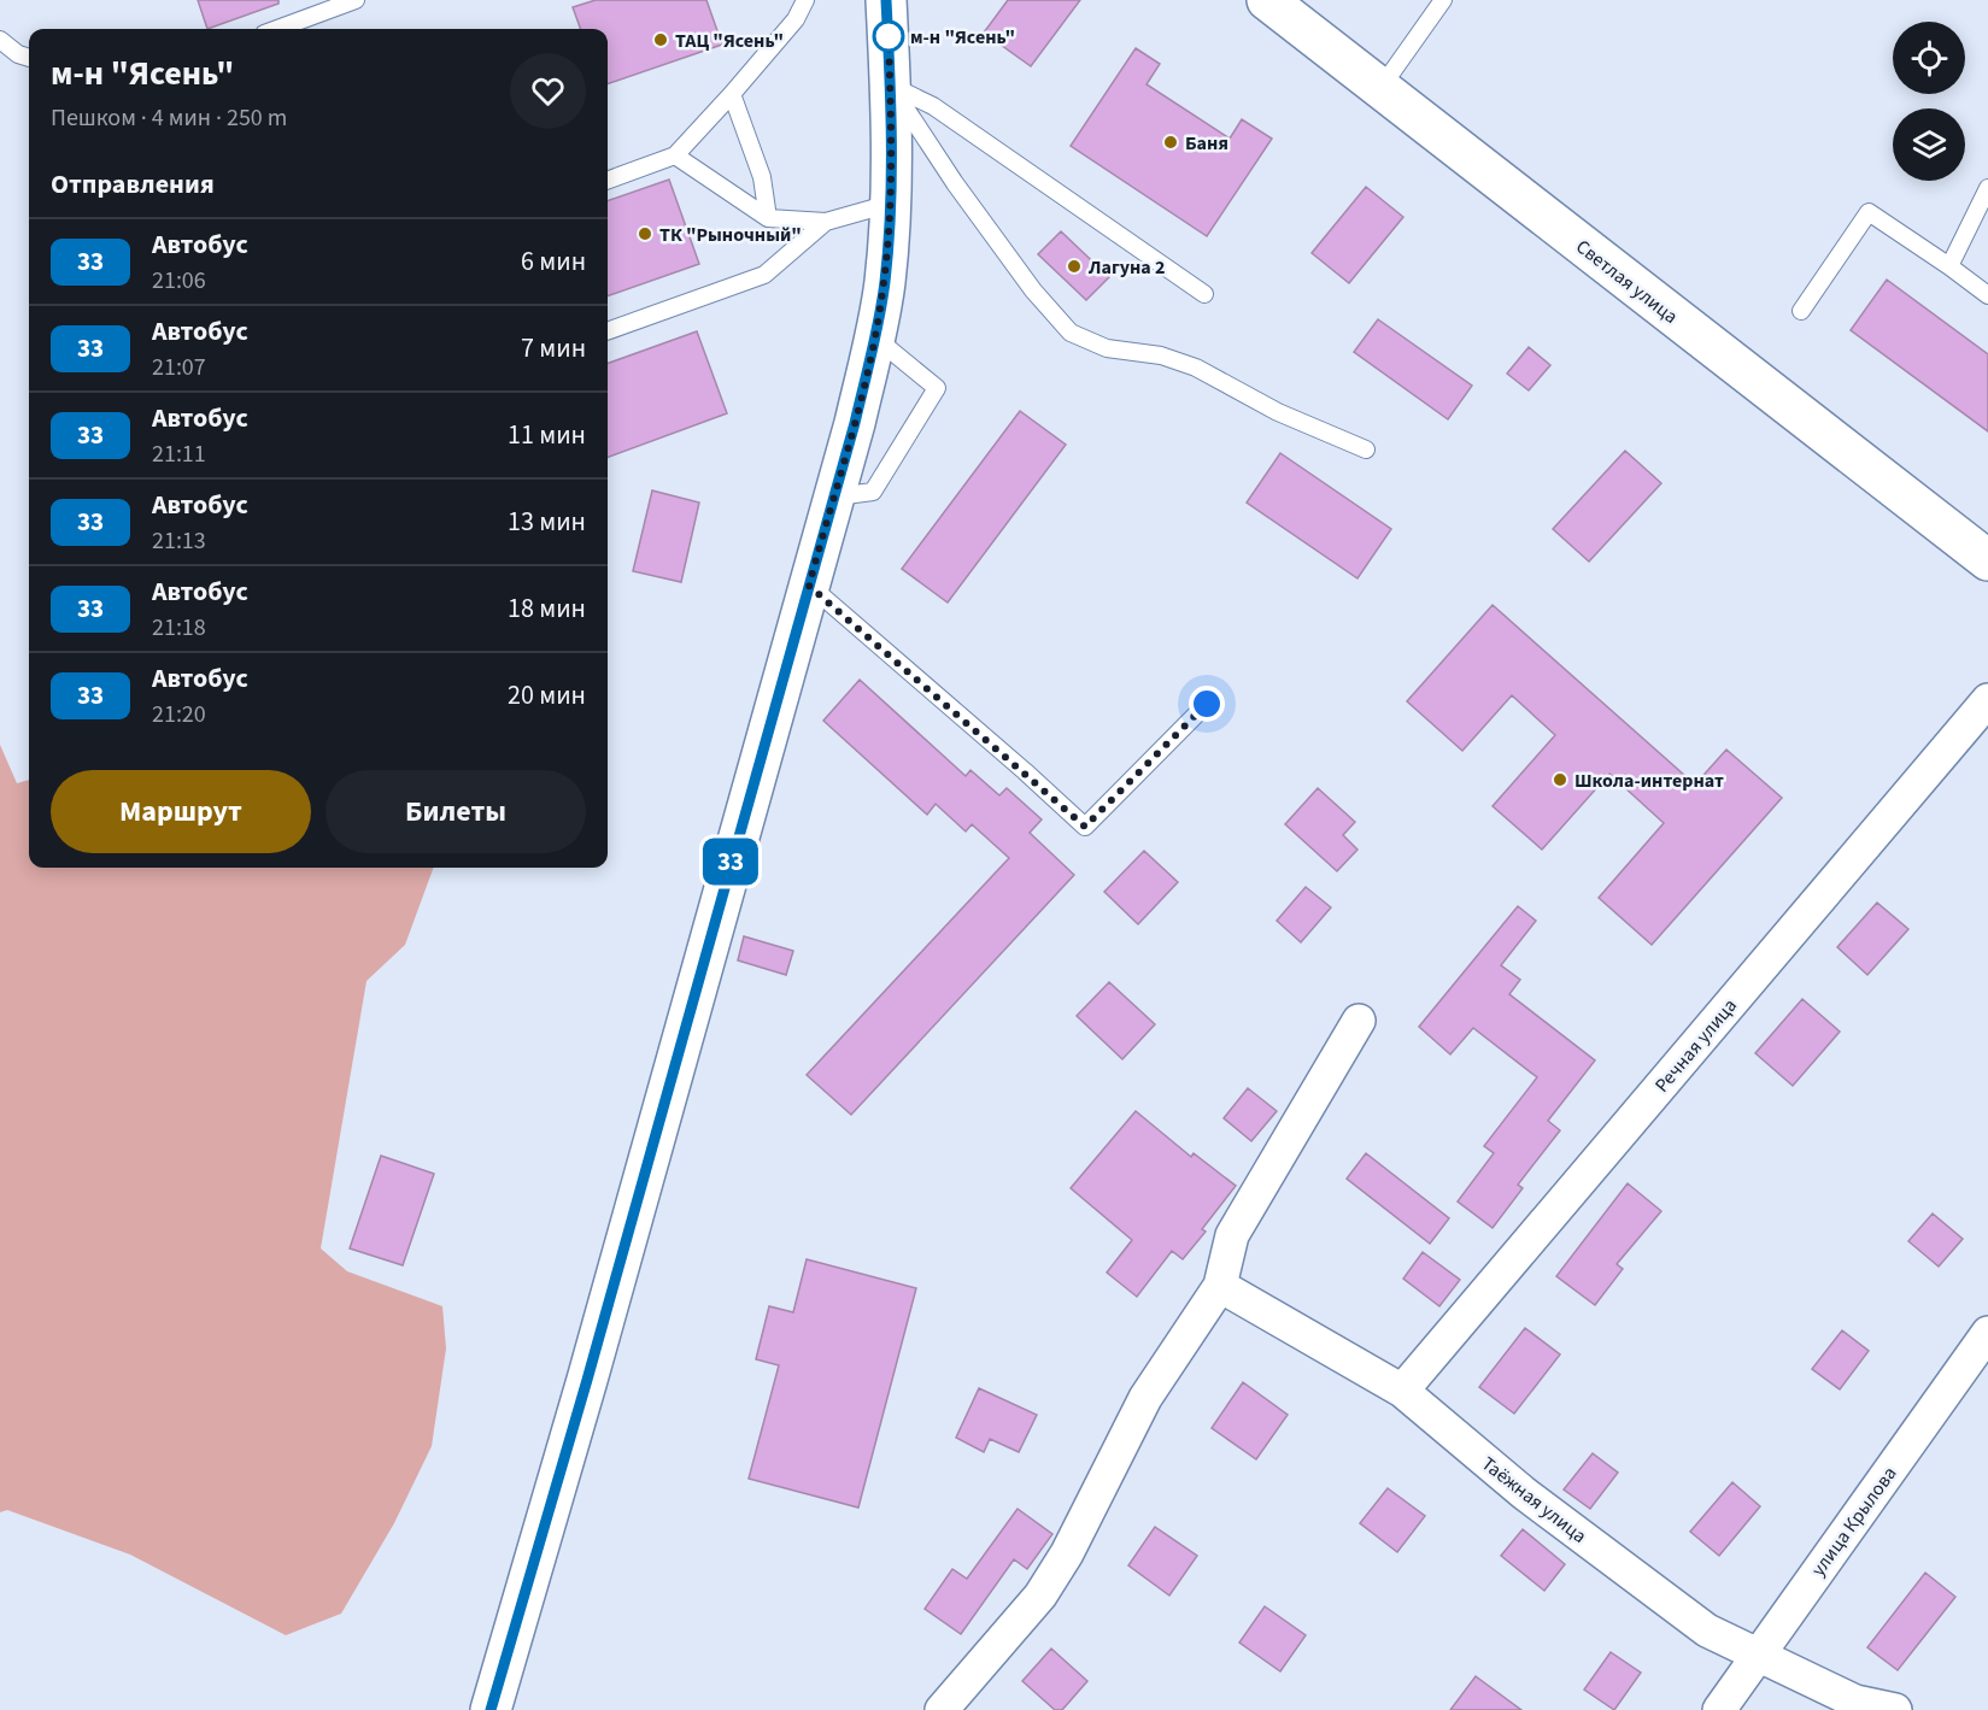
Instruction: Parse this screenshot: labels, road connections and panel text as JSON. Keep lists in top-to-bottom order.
{
  "streets": {
    "street": [
      "Светлая улица",
      "Речная улица",
      "Таёжная улица",
      "улица Крылова"
    ]
  },
  "crossings": [
    ["Речная улица", "Таёжная улица"],
    ["Таёжная улица", "улица Крылова"]
  ],
  "places": [
    "м-н \"Ясень\"",
    "ТАЦ \"Ясень\"",
    "Баня",
    "ТК \"Рыночный\"",
    "Лагуна 2",
    "Школа-интернат"
  ],
  "lines": ["bus line 33"],
  "page": {
    "on_map": "33",
    "heading": [
      ["м-н \"Ясень\"", "Пешком · 4 мин · 250 m"],
      "Отправления"
    ],
    "list": [
      {
        "mark": "33",
        "name": "Автобус",
        "note": "21:06",
        "value": "6 мин"
      },
      {
        "mark": "33",
        "name": "Автобус",
        "note": "21:07",
        "value": "7 мин"
      },
      {
        "mark": "33",
        "name": "Автобус",
        "note": "21:11",
        "value": "11 мин"
      },
      {
        "mark": "33",
        "name": "Автобус",
        "note": "21:13",
        "value": "13 мин"
      },
      {
        "mark": "33",
        "name": "Автобус",
        "note": "21:18",
        "value": "18 мин"
      },
      {
        "mark": "33",
        "name": "Автобус",
        "note": "21:20",
        "value": "20 мин"
      }
    ],
    "buttons": ["Маршрут", "Билеты"]
  }
}
